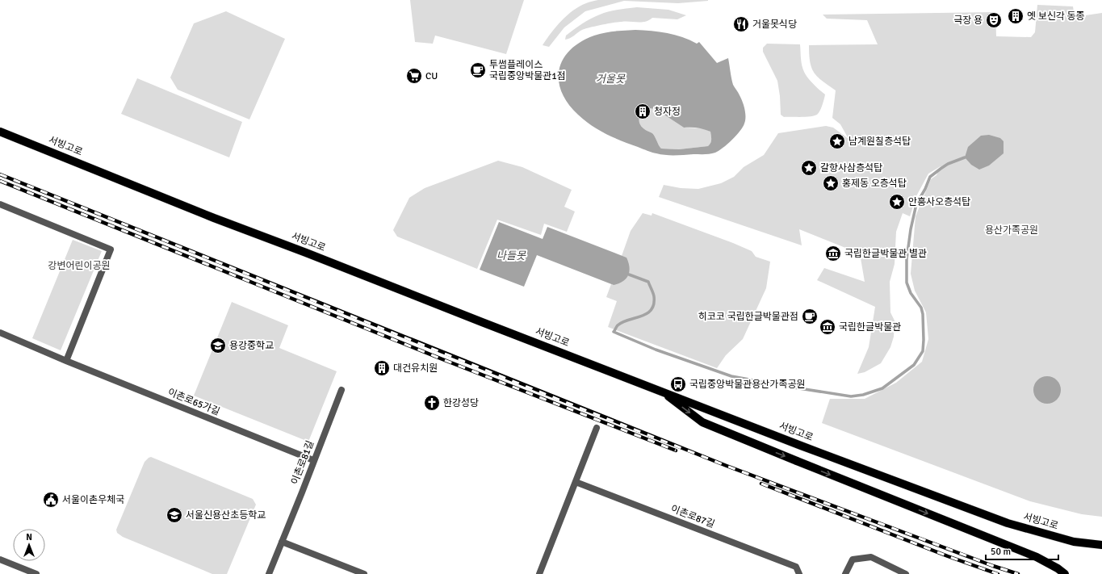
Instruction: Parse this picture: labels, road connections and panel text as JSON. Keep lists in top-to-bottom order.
{
  "streets": {
    "main road": ["서빙고로"],
    "street": ["이촌로65가길", "이촌로81길", "이촌로87길"]
  },
  "crossings": [
    ["이촌로65가길", "이촌로81길"]
  ],
  "water": ["거울못", "나들못"],
  "parks": ["용산가족공원", "강변어린이공원"],
  "places": {
    "building": ["옛 보신각 동종", "청자정", "대건유치원"],
    "theatre": ["극장 용"],
    "restaurant": ["거울못식당"],
    "cafe": ["투썸플레이스 국립중앙박물관1점", "히코코 국립한글박물관점"],
    "supermarket": ["CU"],
    "place": [
      "남계원칠층석탑",
      "갈항사삼층석탑",
      "홍제동 오층석탑",
      "안흥사오층석탑"
    ],
    "museum": ["국립한글박물관 별관", "국립한글박물관"],
    "school or university": ["용강중학교", "서울신용산초등학교"],
    "bus stop": ["국립중앙박물관용산가족공원"],
    "church": ["한강성당"],
    "public building": ["서울이촌우체국"]
  },
  "scale_bar": "50 m",
  "north": "top"
}
